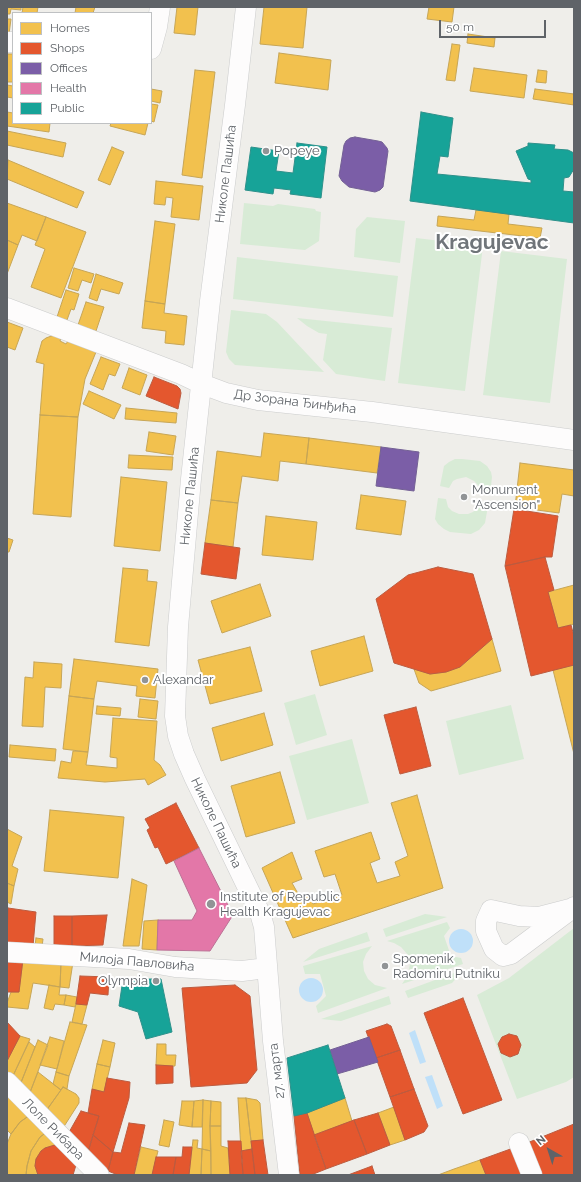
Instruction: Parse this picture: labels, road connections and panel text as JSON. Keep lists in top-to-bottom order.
{
  "streets": {
    "street": [
      "Николе Пашића",
      "Др Зорана Ђинђића",
      "Милоја Павловића",
      "27. марта",
      "Лоле Рибара"
    ]
  },
  "crossings": [
    ["Николе Пашића", "Др Зорана Ђинђића"],
    ["Николе Пашића", "Милоја Павловића"],
    ["Николе Пашића", "27. марта"],
    ["Милоја Павловића", "27. марта"]
  ],
  "districts": ["Kragujevac"],
  "places": [
    "Popeye",
    "Monument \"Ascension\"",
    "Alexandar",
    "Institute of Republic Health Kragujevac",
    "Spomenik Radomiru Putniku",
    "Olympia"
  ],
  "legend": [
    "Homes",
    "Shops",
    "Offices",
    "Health",
    "Public"
  ],
  "scale_bar": "50 m",
  "north": "top left"
}
